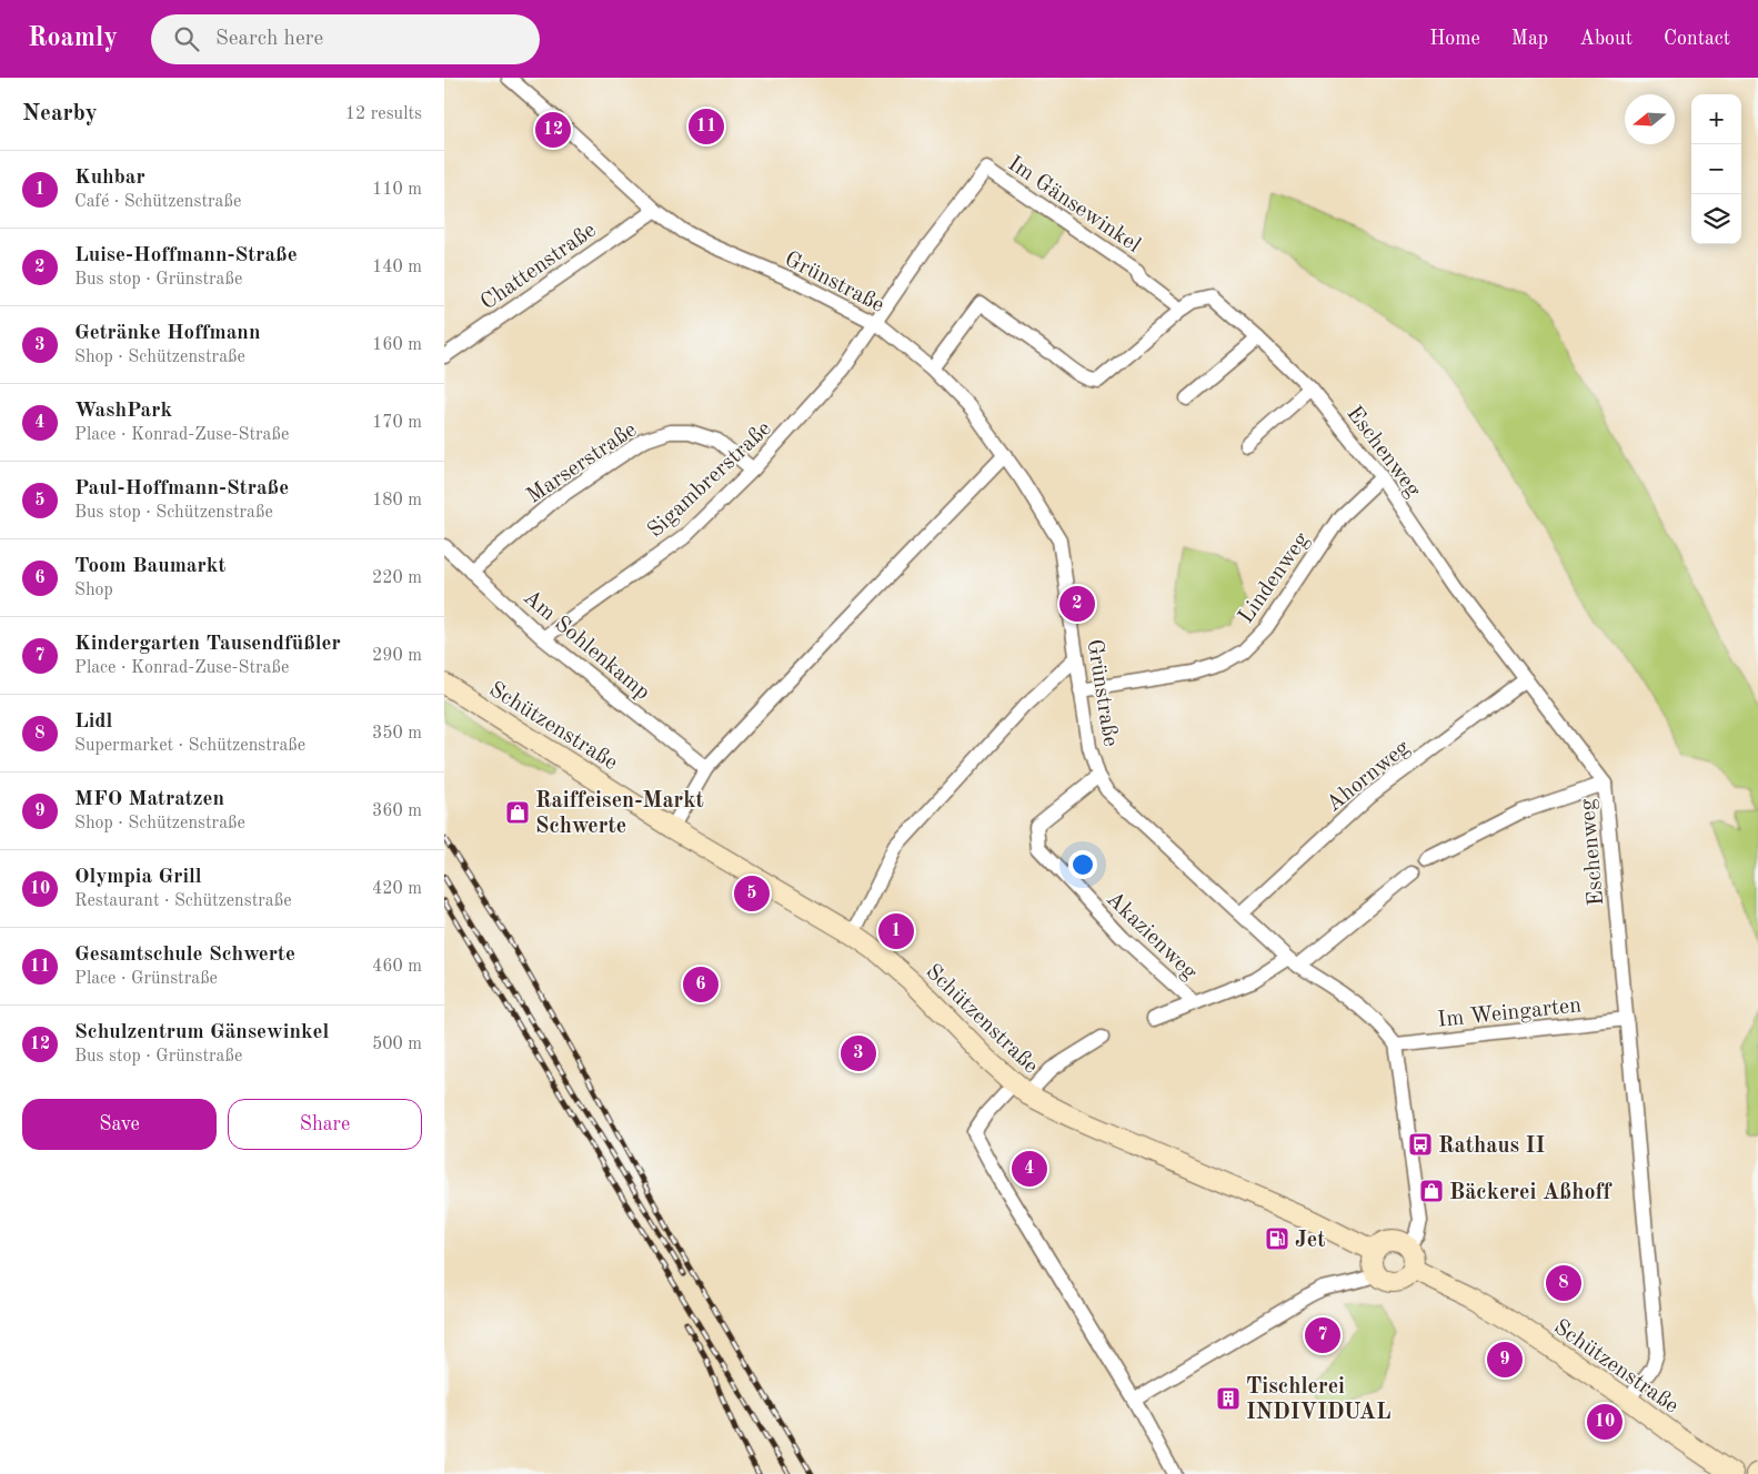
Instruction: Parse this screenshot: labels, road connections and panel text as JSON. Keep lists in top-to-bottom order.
{
  "streets": {
    "main road": ["Schützenstraße"],
    "street": [
      "Im Gänsewinkel",
      "Chattenstraße",
      "Grünstraße",
      "Eschenweg",
      "Marserstraße",
      "Sigambrerstraße",
      "Lindenweg",
      "Am Sohlenkamp",
      "Ahornweg",
      "Akazienweg",
      "Im Weingarten"
    ]
  },
  "crossings": [
    ["Im Gänsewinkel", "Grünstraße"],
    ["Im Gänsewinkel", "Eschenweg"],
    ["Im Gänsewinkel", "Sigambrerstraße"],
    ["Chattenstraße", "Grünstraße"],
    ["Grünstraße", "Eschenweg"],
    ["Grünstraße", "Sigambrerstraße"],
    ["Grünstraße", "Lindenweg"],
    ["Grünstraße", "Ahornweg"],
    ["Grünstraße", "Akazienweg"],
    ["Grünstraße", "Im Weingarten"],
    ["Eschenweg", "Lindenweg"],
    ["Eschenweg", "Schützenstraße"],
    ["Eschenweg", "Ahornweg"],
    ["Eschenweg", "Im Weingarten"],
    ["Marserstraße", "Sigambrerstraße"],
    ["Marserstraße", "Am Sohlenkamp"],
    ["Sigambrerstraße", "Am Sohlenkamp"]
  ],
  "places": {
    "shop": ["Raiffeisen-Markt Schwerte", "Bäckerei Aßhoff"],
    "bus stop": ["Rathaus II"],
    "fuel station": ["Jet"],
    "building": ["Tischlerei INDIVIDUAL"]
  },
  "north": "left",
  "page": {
    "header": "Roamly",
    "search": "Search here",
    "nav": [
      "Home",
      "Map",
      "About",
      "Contact"
    ],
    "heading": ["Nearby", "12 results"],
    "map_buttons": ["+", "−"],
    "pins": [
      "11",
      "12",
      "2",
      "5",
      "1",
      "6",
      "3",
      "4",
      "8",
      "7",
      "9",
      "10"
    ],
    "list": [
      {
        "mark": "1",
        "name": "Kuhbar",
        "note": "Café · Schützenstraße",
        "value": "110 m"
      },
      {
        "mark": "2",
        "name": "Luise-Hoffmann-Straße",
        "note": "Bus stop · Grünstraße",
        "value": "140 m"
      },
      {
        "mark": "3",
        "name": "Getränke Hoffmann",
        "note": "Shop · Schützenstraße",
        "value": "160 m"
      },
      {
        "mark": "4",
        "name": "WashPark",
        "note": "Place · Konrad-Zuse-Straße",
        "value": "170 m"
      },
      {
        "mark": "5",
        "name": "Paul-Hoffmann-Straße",
        "note": "Bus stop · Schützenstraße",
        "value": "180 m"
      },
      {
        "mark": "6",
        "name": "Toom Baumarkt",
        "note": "Shop",
        "value": "220 m"
      },
      {
        "mark": "7",
        "name": "Kindergarten Tausendfüßler",
        "note": "Place · Konrad-Zuse-Straße",
        "value": "290 m"
      },
      {
        "mark": "8",
        "name": "Lidl",
        "note": "Supermarket · Schützenstraße",
        "value": "350 m"
      },
      {
        "mark": "9",
        "name": "MFO Matratzen",
        "note": "Shop · Schützenstraße",
        "value": "360 m"
      },
      {
        "mark": "10",
        "name": "Olympia Grill",
        "note": "Restaurant · Schützenstraße",
        "value": "420 m"
      },
      {
        "mark": "11",
        "name": "Gesamtschule Schwerte",
        "note": "Place · Grünstraße",
        "value": "460 m"
      },
      {
        "mark": "12",
        "name": "Schulzentrum Gänsewinkel",
        "note": "Bus stop · Grünstraße",
        "value": "500 m"
      }
    ],
    "buttons": ["Save", "Share"]
  }
}
